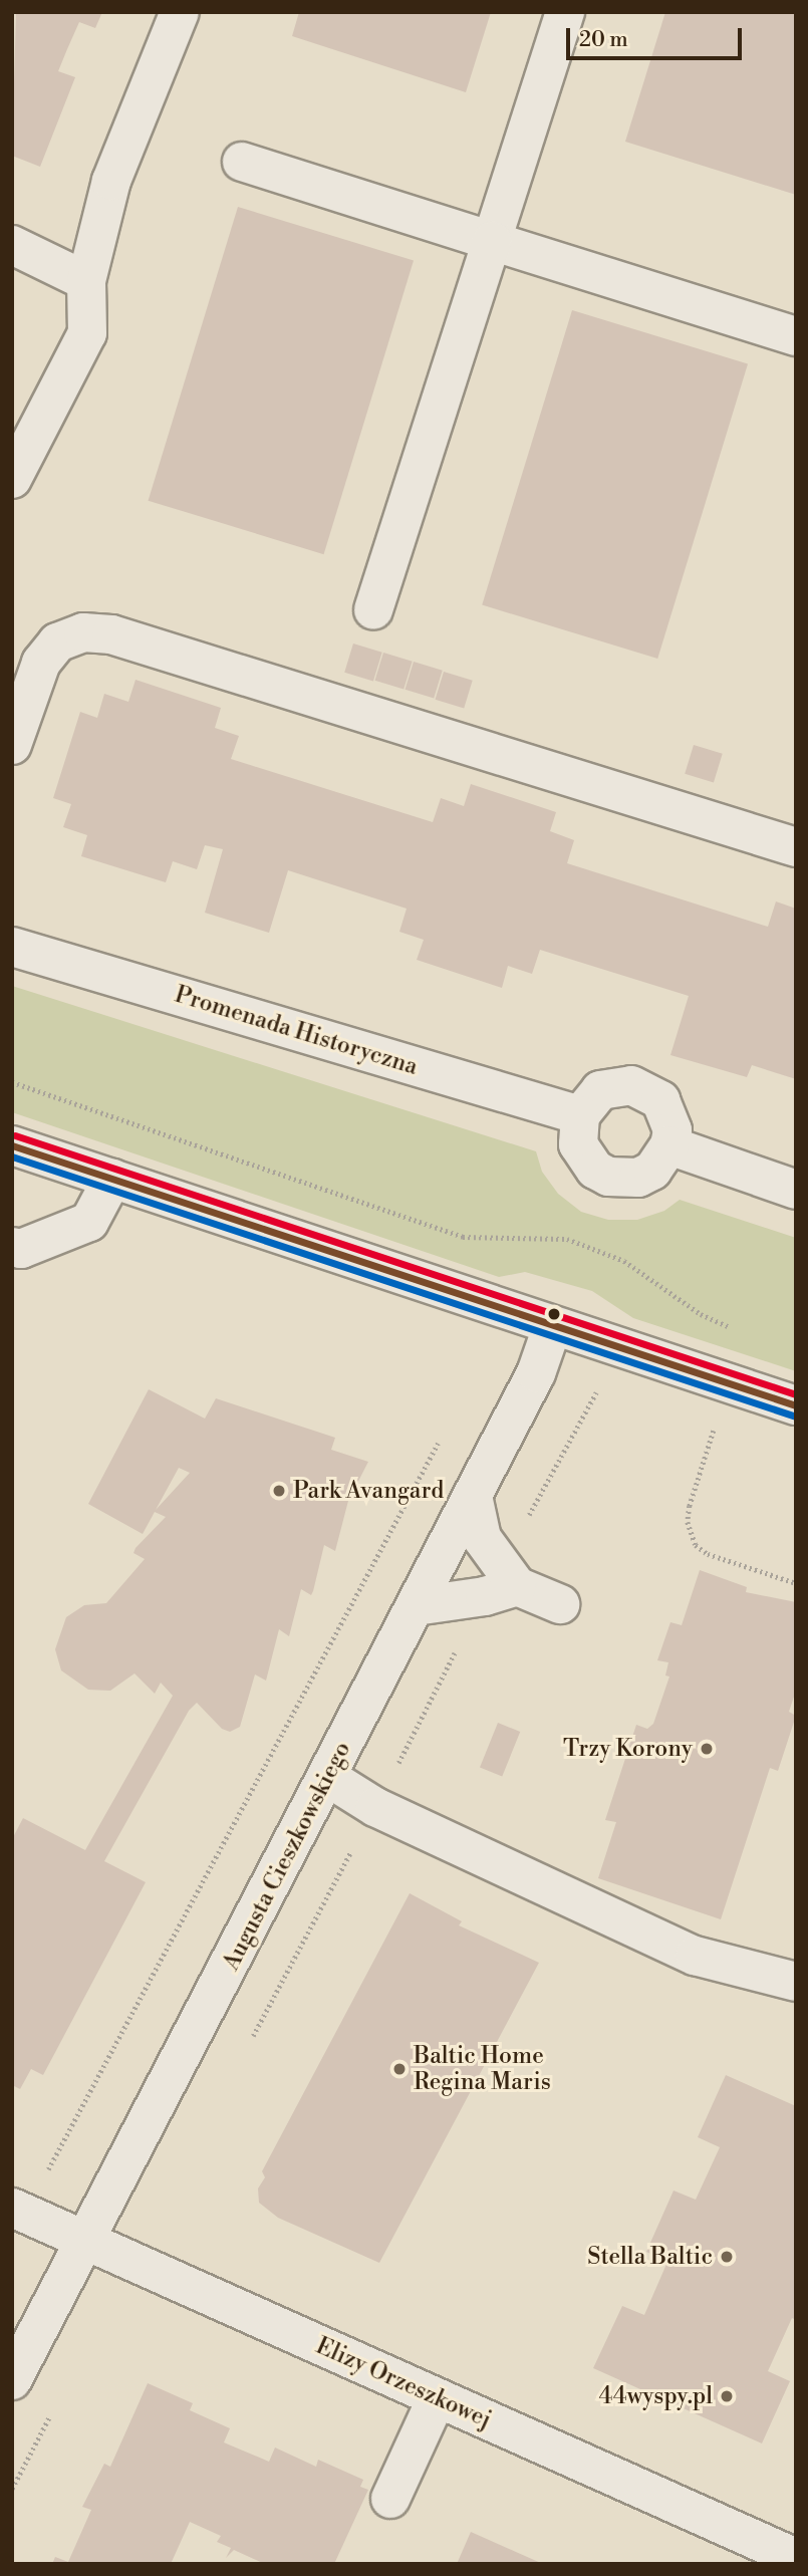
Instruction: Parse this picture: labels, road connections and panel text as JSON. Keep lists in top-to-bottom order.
{
  "streets": {
    "street": ["Promenada Historyczna", "Augusta Cieszkowskiego", "Elizy Orzeszkowej"]
  },
  "crossings": [
    ["Augusta Cieszkowskiego", "Elizy Orzeszkowej"]
  ],
  "places": [
    "Park Avangard",
    "Trzy Korony",
    "Baltic Home Regina Maris",
    "Stella Baltic",
    "44wyspy.pl"
  ],
  "scale_bar": "20 m"
}
